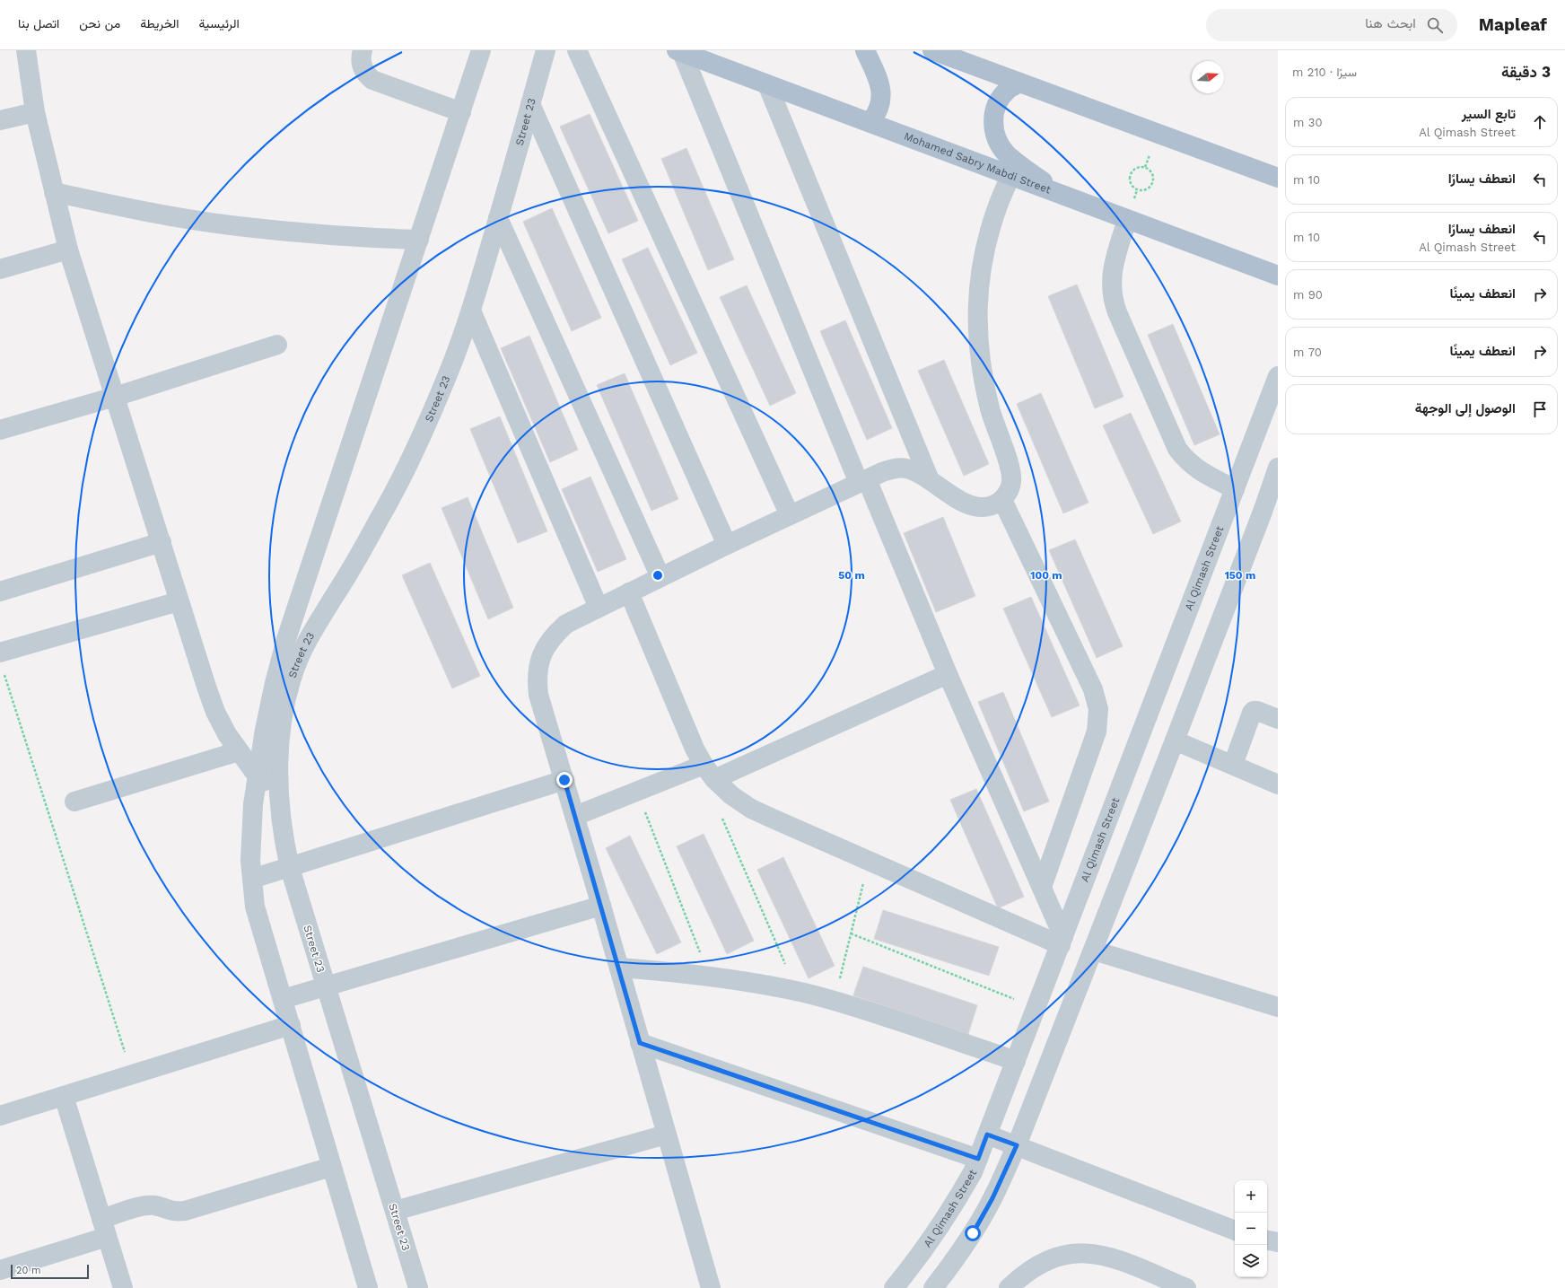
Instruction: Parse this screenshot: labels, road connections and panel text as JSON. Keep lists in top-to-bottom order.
{
  "streets": {
    "main road": ["Mohamed Sabry Mabdi Street"],
    "street": ["Street 23", "Al Qimash Street"]
  },
  "scale_bar": "20 m",
  "north": "right",
  "page": {
    "header": "Mapleaf",
    "search": "ابحث هنا",
    "nav": [
      "الرئيسية",
      "الخريطة",
      "من نحن",
      "اتصل بنا"
    ],
    "heading": ["3 دقيقة", "سيرًا · 210 m"],
    "list": [
      ["تابع السير", "Al Qimash Street", "30 m"],
      ["انعطف يسارًا", "10 m"],
      ["انعطف يسارًا", "Al Qimash Street", "10 m"],
      ["انعطف يمينًا", "90 m"],
      ["انعطف يمينًا", "70 m"],
      "الوصول إلى الوجهة"
    ],
    "map_buttons": ["+", "−"],
    "scale": "20 m"
  },
  "rings": ["50 m", "100 m", "150 m"]
}
